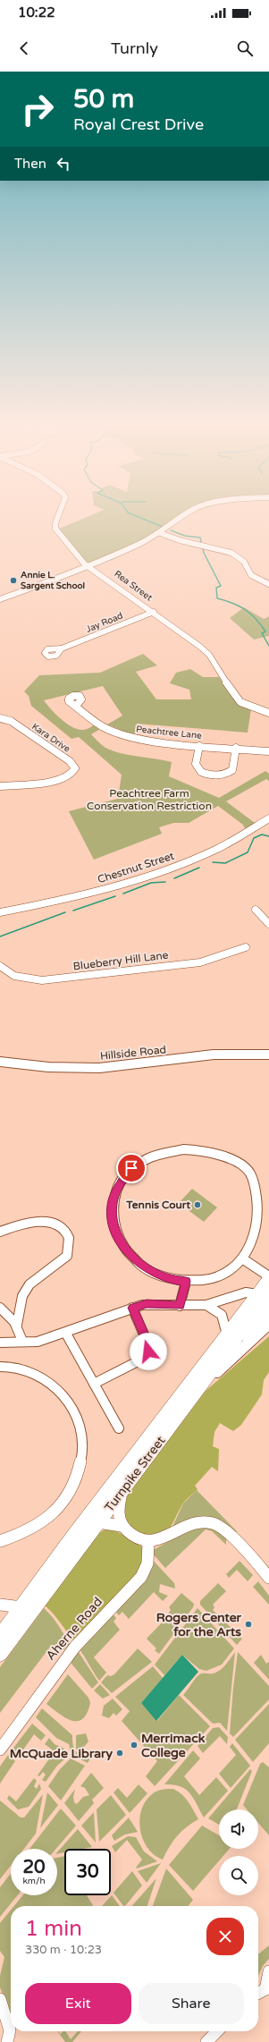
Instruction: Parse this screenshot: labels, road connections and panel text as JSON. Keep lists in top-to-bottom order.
{
  "streets": {
    "highway": ["Turnpike Street"],
    "street": [
      "Rea Street",
      "Jay Road",
      "Peachtree Lane",
      "Kara Drive",
      "Chestnut Street",
      "Blueberry Hill Lane",
      "Hillside Road",
      "Aherne Road"
    ]
  },
  "crossings": [
    ["Rea Street", "Jay Road"]
  ],
  "parks": ["Peachtree Farm Conservation Restriction"],
  "places": [
    "Annie L. Sargent School",
    "Tennis Court",
    "Rogers Center for the Arts",
    "Merrimack College",
    "McQuade Library"
  ],
  "page": {
    "status": "10:22",
    "header": "Turnly",
    "turn": ["50 m", "Royal Crest Drive"],
    "then": "Then",
    "speed": "20 km/h",
    "limit": "30",
    "heading": ["1 min", "330 m · 10:23"],
    "buttons": ["Exit", "Share"]
  }
}
